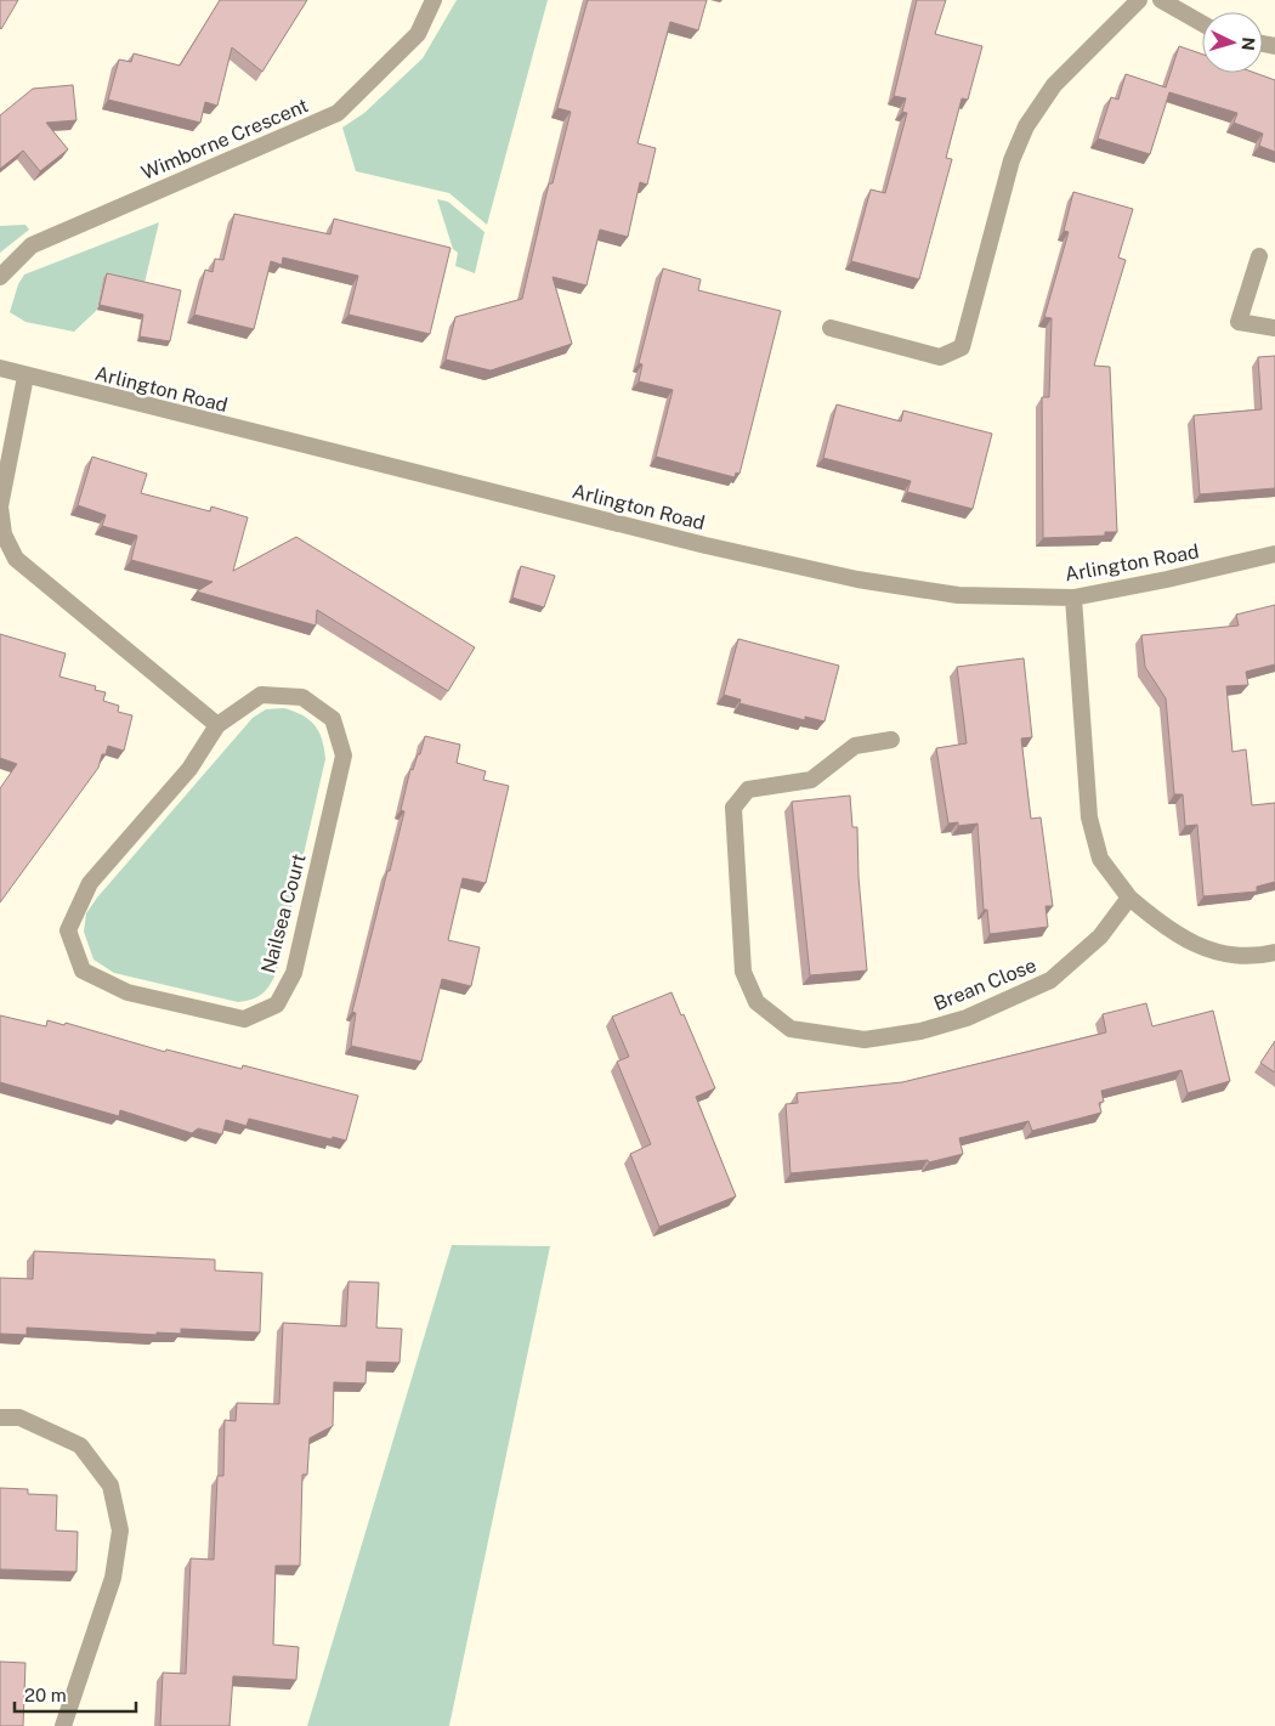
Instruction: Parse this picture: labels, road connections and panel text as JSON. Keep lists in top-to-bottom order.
{
  "streets": {
    "street": [
      "Wimborne Crescent",
      "Arlington Road",
      "Nailsea Court",
      "Brean Close"
    ]
  },
  "scale_bar": "20 m",
  "north": "right"
}
